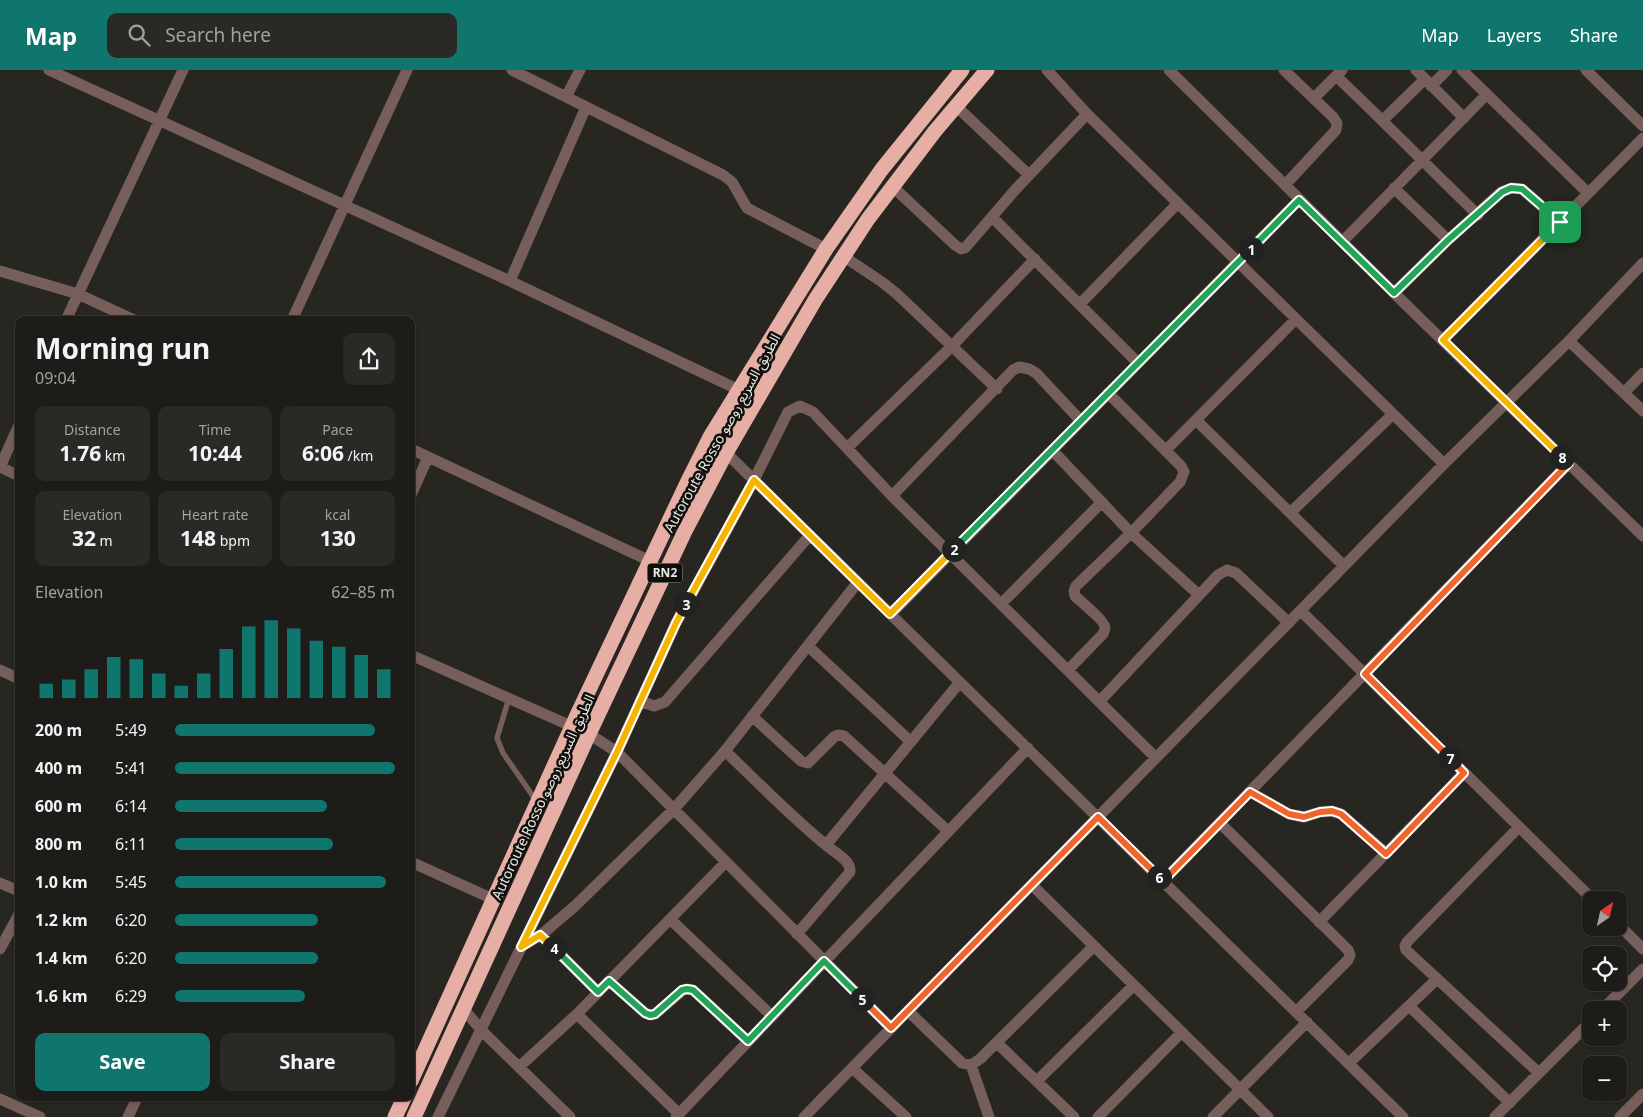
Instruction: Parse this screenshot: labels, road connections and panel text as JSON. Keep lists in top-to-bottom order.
{
  "streets": {
    "highway": ["Autoroute Rosso الطريق السريع روصو", "RN2"]
  },
  "north": "top right",
  "page": {
    "header": "Map",
    "search": "Search here",
    "nav": ["Map", "Layers", "Share"],
    "pins": [
      "1",
      "8",
      "2",
      "3",
      "7",
      "6",
      "4",
      "5"
    ],
    "heading": ["Morning run", "09:04"],
    "stats": [
      ["Distance", "1.76 km"],
      ["Time", "10:44"],
      ["Pace", "6:06 /km"],
      ["Elevation", "32 m"],
      ["Heart rate", "148 bpm"],
      ["kcal", "130"]
    ],
    "chart": ["Elevation", "62–85 m"],
    "list": [
      {
        "name": "200 m",
        "note": "5:49"
      },
      {
        "name": "400 m",
        "note": "5:41"
      },
      {
        "name": "600 m",
        "note": "6:14"
      },
      {
        "name": "800 m",
        "note": "6:11"
      },
      {
        "name": "1.0 km",
        "note": "5:45"
      },
      {
        "name": "1.2 km",
        "note": "6:20"
      },
      {
        "name": "1.4 km",
        "note": "6:20"
      },
      {
        "name": "1.6 km",
        "note": "6:29"
      }
    ],
    "map_buttons": ["+", "−"],
    "buttons": ["Save", "Share"]
  }
}
